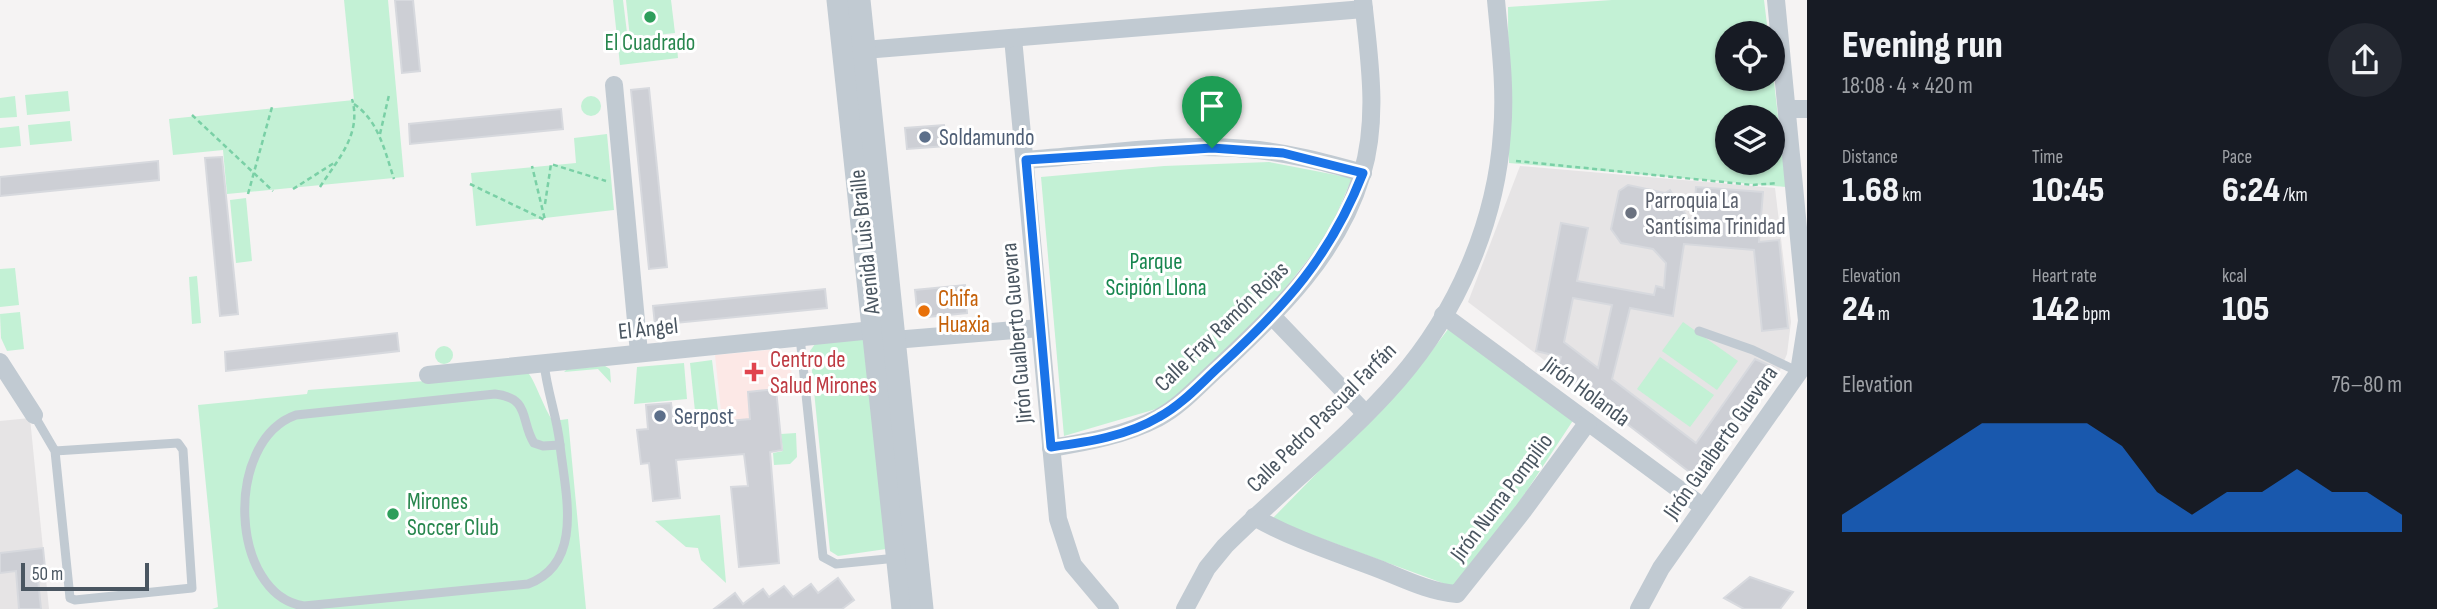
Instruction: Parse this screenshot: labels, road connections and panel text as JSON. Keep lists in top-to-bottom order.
{
  "streets": {
    "street": [
      "Avenida Luis Braille",
      "Calle Fray Ramón Rojas",
      "El Ángel",
      "Jirón Gualberto Guevara",
      "Jirón Holanda",
      "Calle Pedro Pascual Farfán",
      "Jirón Numa Pompilio"
    ]
  },
  "crossings": [
    ["Avenida Luis Braille", "El Ángel"],
    ["Calle Fray Ramón Rojas", "Jirón Gualberto Guevara"],
    ["El Ángel", "Jirón Gualberto Guevara"],
    ["Jirón Gualberto Guevara", "Jirón Holanda"],
    ["Jirón Holanda", "Calle Pedro Pascual Farfán"],
    ["Jirón Holanda", "Jirón Numa Pompilio"],
    ["Calle Pedro Pascual Farfán", "Jirón Numa Pompilio"]
  ],
  "parks": ["Parque Scipión Llona"],
  "places": {
    "other": [
      "El Cuadrado",
      "Soldamundo",
      "Parroquia La Santísima Trinidad",
      "Chifa Huaxia",
      "Serpost",
      "Mirones Soccer Club"
    ],
    "health": ["Centro de Salud Mirones"]
  },
  "scale_bar": "50 m",
  "page": {
    "heading": ["Evening run", "18:08 · 4 × 420 m"],
    "stats": [
      ["Distance", "1.68 km"],
      ["Time", "10:45"],
      ["Pace", "6:24 /km"],
      ["Elevation", "24 m"],
      ["Heart rate", "142 bpm"],
      ["kcal", "105"]
    ],
    "chart": ["Elevation", "76–80 m"],
    "scale": "50 m"
  }
}
